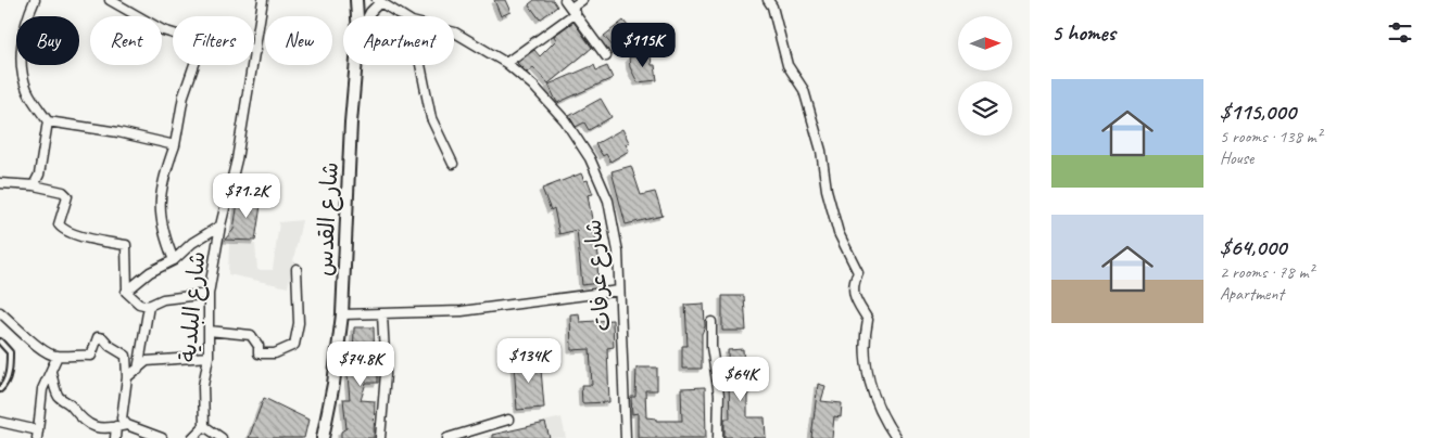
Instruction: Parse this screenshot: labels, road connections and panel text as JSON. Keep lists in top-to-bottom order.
{
  "streets": {
    "main road": ["شارع القدس"],
    "street": ["شارع عرفات", "شارع البلدية"]
  },
  "north": "right",
  "page": {
    "heading": "5 homes",
    "chip": [
      "Buy",
      "Rent",
      "Filters",
      "New",
      "Apartment"
    ],
    "price": [
      "$115K",
      "$71.2K",
      "$134K",
      "$74.8K",
      "$64K"
    ],
    "list": [
      {
        "name": "$115,000",
        "note": "5 rooms · 138 m² · House"
      },
      {
        "name": "$64,000",
        "note": "2 rooms · 78 m² · Apartment"
      }
    ]
  }
}
